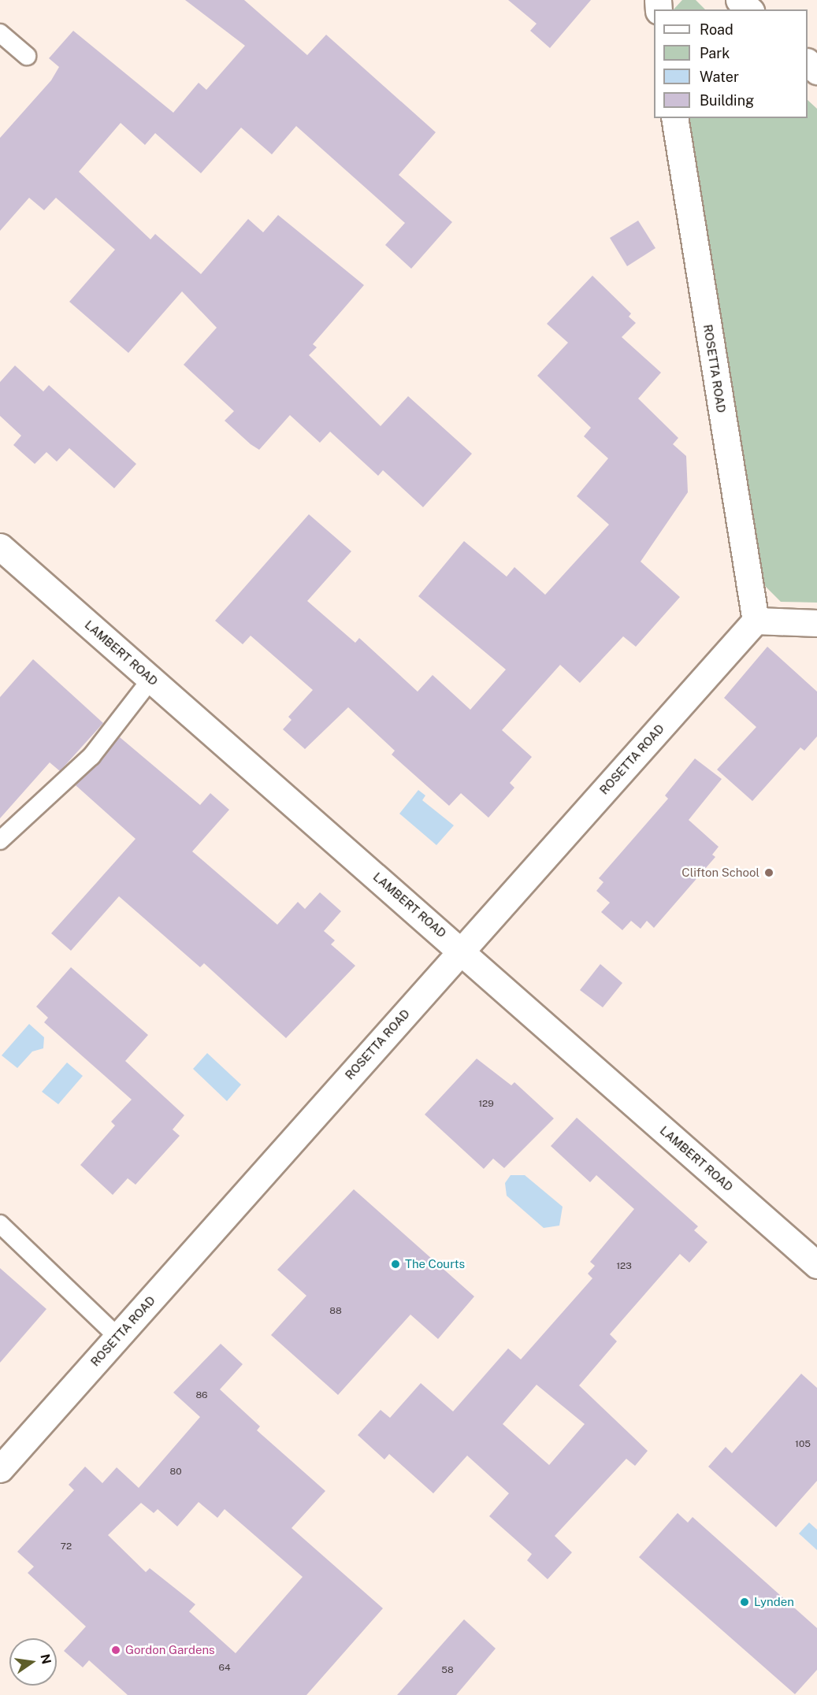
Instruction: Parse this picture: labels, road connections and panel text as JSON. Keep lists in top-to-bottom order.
{
  "streets": {
    "street": ["ROSETTA ROAD", "LAMBERT ROAD"]
  },
  "crossings": [
    ["ROSETTA ROAD", "LAMBERT ROAD"]
  ],
  "places": [
    "Clifton School",
    "The Courts",
    "Lynden",
    "Gordon Gardens"
  ],
  "house_numbers": [
    "129",
    "123",
    "88",
    "86",
    "105",
    "80",
    "72",
    "64",
    "58"
  ],
  "legend": [
    "Road",
    "Park",
    "Water",
    "Building"
  ],
  "north": "right"
}
